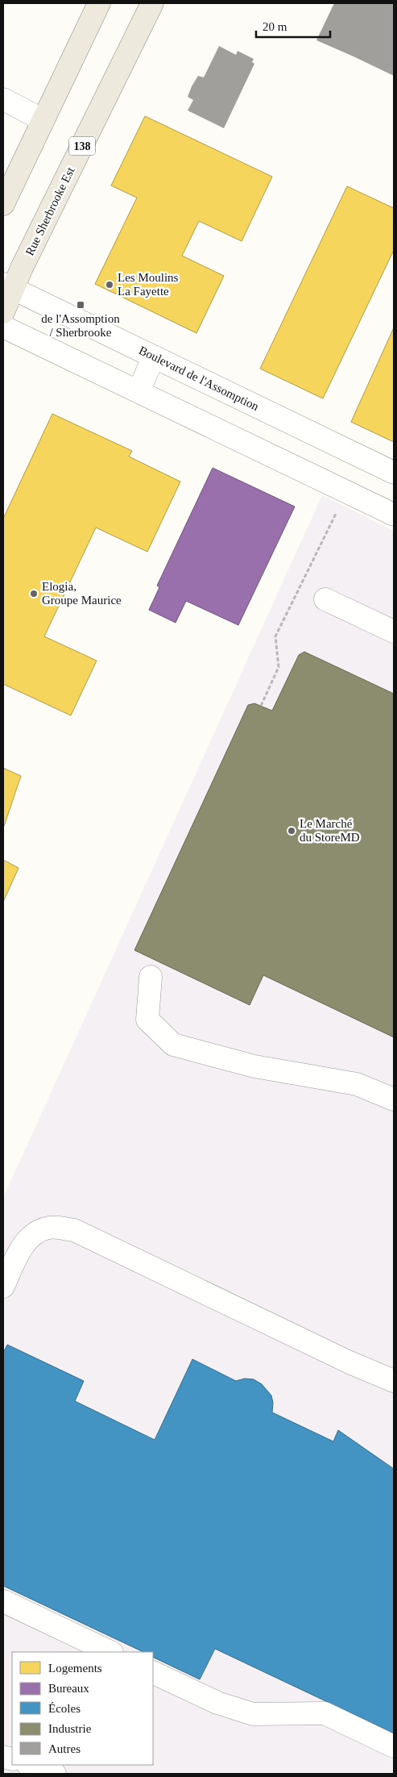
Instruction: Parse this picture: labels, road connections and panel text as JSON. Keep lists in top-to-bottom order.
{
  "streets": {
    "main road": ["138", "Rue Sherbrooke Est"],
    "street": ["Boulevard de l'Assomption"]
  },
  "crossings": [
    ["Rue Sherbrooke Est", "Boulevard de l'Assomption"]
  ],
  "places": {
    "other": ["Les Moulins La Fayette", "Elogia, Groupe Maurice", "Le Marché du StoreMD"],
    "transit": ["de l'Assomption / Sherbrooke"]
  },
  "legend": [
    "Logements",
    "Bureaux",
    "Écoles",
    "Industrie",
    "Autres"
  ],
  "scale_bar": "20 m"
}
